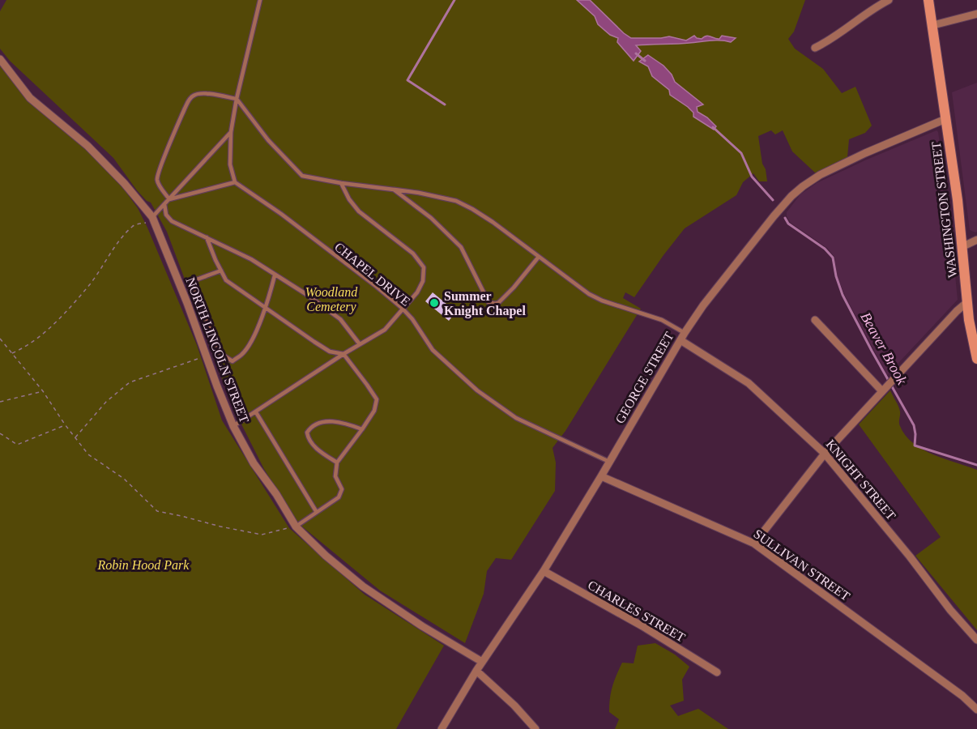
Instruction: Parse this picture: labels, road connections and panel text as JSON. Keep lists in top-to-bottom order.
{
  "streets": {
    "main road": ["WASHINGTON STREET"],
    "street": [
      "NORTH LINCOLN STREET",
      "GEORGE STREET",
      "KNIGHT STREET",
      "SULLIVAN STREET",
      "CHARLES STREET"
    ],
    "lane": ["CHAPEL DRIVE"]
  },
  "crossings": [
    ["WASHINGTON STREET", "GEORGE STREET"],
    ["CHAPEL DRIVE", "GEORGE STREET"],
    ["NORTH LINCOLN STREET", "GEORGE STREET"],
    ["GEORGE STREET", "KNIGHT STREET"],
    ["GEORGE STREET", "SULLIVAN STREET"],
    ["GEORGE STREET", "CHARLES STREET"]
  ],
  "water": ["Beaver Brook"],
  "parks": ["Woodland Cemetery", "Robin Hood Park"],
  "places": ["Summer Knight Chapel"]
}
